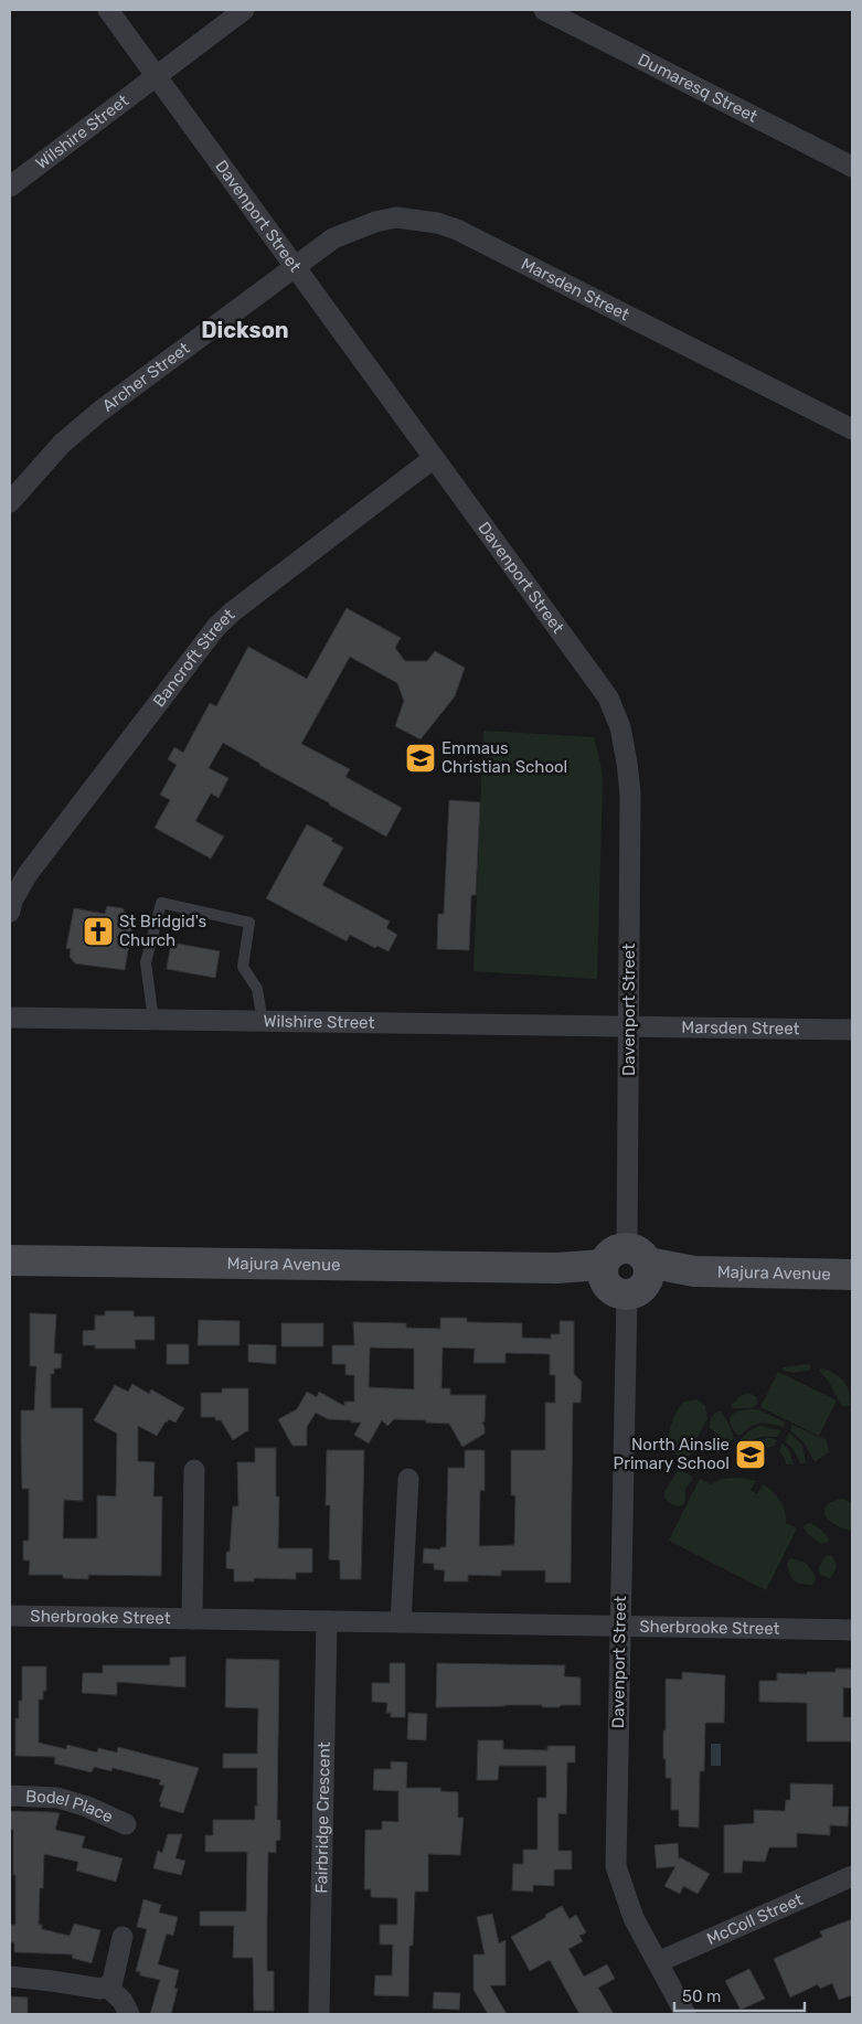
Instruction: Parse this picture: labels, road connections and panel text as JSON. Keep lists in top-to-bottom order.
{
  "streets": {
    "main road": ["Majura Avenue"],
    "street": [
      "Dumaresq Street",
      "Wilshire Street",
      "Davenport Street",
      "Marsden Street",
      "Archer Street",
      "Bancroft Street",
      "Sherbrooke Street",
      "Bodel Place",
      "Fairbridge Crescent",
      "McColl Street"
    ]
  },
  "crossings": [
    ["Wilshire Street", "Davenport Street"],
    ["Wilshire Street", "Marsden Street"],
    ["Davenport Street", "Marsden Street"],
    ["Davenport Street", "Archer Street"],
    ["Davenport Street", "Bancroft Street"],
    ["Davenport Street", "Majura Avenue"],
    ["Davenport Street", "Sherbrooke Street"],
    ["Davenport Street", "McColl Street"],
    ["Marsden Street", "Archer Street"],
    ["Sherbrooke Street", "Fairbridge Crescent"]
  ],
  "districts": ["Dickson"],
  "places": {
    "school or university": ["Emmaus Christian School", "North Ainslie Primary School"],
    "church": ["St Bridgid's Church"]
  },
  "scale_bar": "50 m"
}
